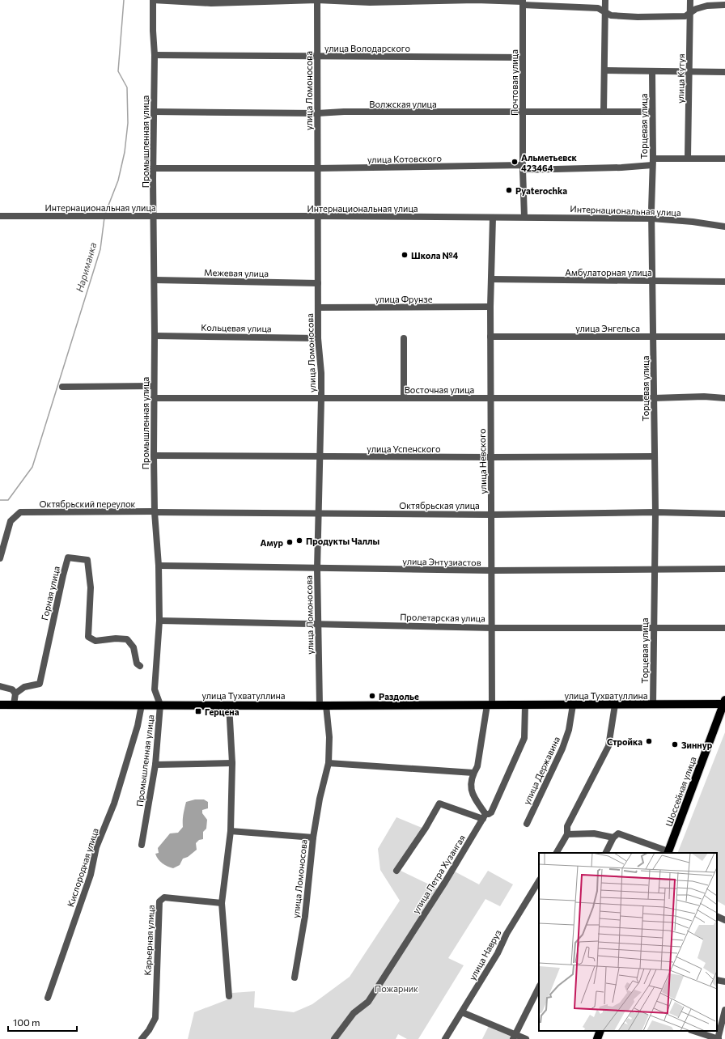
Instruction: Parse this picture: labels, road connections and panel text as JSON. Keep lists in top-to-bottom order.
{
  "streets": {
    "main road": ["улица Тухватуллина", "Шоссейная улица"],
    "street": [
      "улица Володарского",
      "улица Кутуя",
      "Почтовая улица",
      "улица Ломоносова",
      "Волжская улица",
      "Торцевая улица",
      "Промышленная улица",
      "улица Котовского",
      "Интернациональная улица",
      "Амбулаторная улица",
      "Межевая улица",
      "улица Фрунзе",
      "Кольцевая улица",
      "улица Энгельса",
      "Восточная улица",
      "улица Успенского",
      "улица Невского",
      "Октябрьский переулок",
      "Октябрьская улица",
      "улица Энтузиастов",
      "Горная улица",
      "Пролетарская улица",
      "улица Державина",
      "Кислородная улица",
      "улица Петра Хузангая",
      "Карьерная улица",
      "улица Навруз"
    ]
  },
  "crossings": [
    ["улица Володарского", "Почтовая улица"],
    ["улица Володарского", "улица Ломоносова"],
    ["улица Володарского", "Промышленная улица"],
    ["улица Кутуя", "улица Котовского"],
    ["Почтовая улица", "Волжская улица"],
    ["Почтовая улица", "улица Котовского"],
    ["Почтовая улица", "Интернациональная улица"],
    ["улица Ломоносова", "Волжская улица"],
    ["улица Ломоносова", "улица Котовского"],
    ["улица Ломоносова", "Интернациональная улица"],
    ["улица Ломоносова", "Межевая улица"],
    ["улица Ломоносова", "улица Фрунзе"],
    ["улица Ломоносова", "Кольцевая улица"],
    ["улица Ломоносова", "Восточная улица"],
    ["улица Ломоносова", "улица Успенского"],
    ["улица Ломоносова", "Октябрьская улица"],
    ["улица Ломоносова", "улица Энтузиастов"],
    ["улица Ломоносова", "Пролетарская улица"],
    ["улица Ломоносова", "улица Тухватуллина"],
    ["Волжская улица", "Торцевая улица"],
    ["Волжская улица", "Промышленная улица"],
    ["Торцевая улица", "улица Котовского"],
    ["Торцевая улица", "Интернациональная улица"],
    ["Торцевая улица", "Амбулаторная улица"],
    ["Торцевая улица", "улица Энгельса"],
    ["Торцевая улица", "Восточная улица"],
    ["Торцевая улица", "улица Успенского"],
    ["Торцевая улица", "Октябрьская улица"],
    ["Торцевая улица", "улица Энтузиастов"],
    ["Торцевая улица", "Пролетарская улица"],
    ["Торцевая улица", "улица Тухватуллина"],
    ["Промышленная улица", "улица Котовского"],
    ["Промышленная улица", "Интернациональная улица"],
    ["Промышленная улица", "Межевая улица"],
    ["Промышленная улица", "Кольцевая улица"],
    ["Промышленная улица", "Восточная улица"],
    ["Промышленная улица", "улица Успенского"],
    ["Промышленная улица", "Октябрьский переулок"],
    ["Промышленная улица", "Октябрьская улица"],
    ["Промышленная улица", "улица Энтузиастов"],
    ["Промышленная улица", "Пролетарская улица"],
    ["Промышленная улица", "улица Тухватуллина"],
    ["Интернациональная улица", "улица Невского"],
    ["Амбулаторная улица", "улица Невского"],
    ["улица Фрунзе", "улица Невского"],
    ["улица Энгельса", "улица Невского"],
    ["Восточная улица", "улица Невского"],
    ["улица Успенского", "улица Невского"],
    ["улица Невского", "Октябрьская улица"],
    ["улица Невского", "улица Энтузиастов"],
    ["улица Невского", "Пролетарская улица"],
    ["улица Невского", "улица Тухватуллина"],
    ["Октябрьский переулок", "Октябрьская улица"],
    ["улица Тухватуллина", "улица Державина"],
    ["улица Тухватуллина", "Шоссейная улица"],
    ["улица Тухватуллина", "Кислородная улица"],
    ["улица Тухватуллина", "улица Петра Хузангая"]
  ],
  "water": ["Нариманка"],
  "parks": ["Пожарник"],
  "places": {
    "other": [
      "Альметьевск 423464",
      "Pyaterochka",
      "Школа №4",
      "Продукты Чаллы",
      "Амур",
      "Раздолье",
      "Стройка",
      "Зиннур"
    ],
    "transit": ["Герцена"]
  },
  "scale_bar": "100 m"
}
